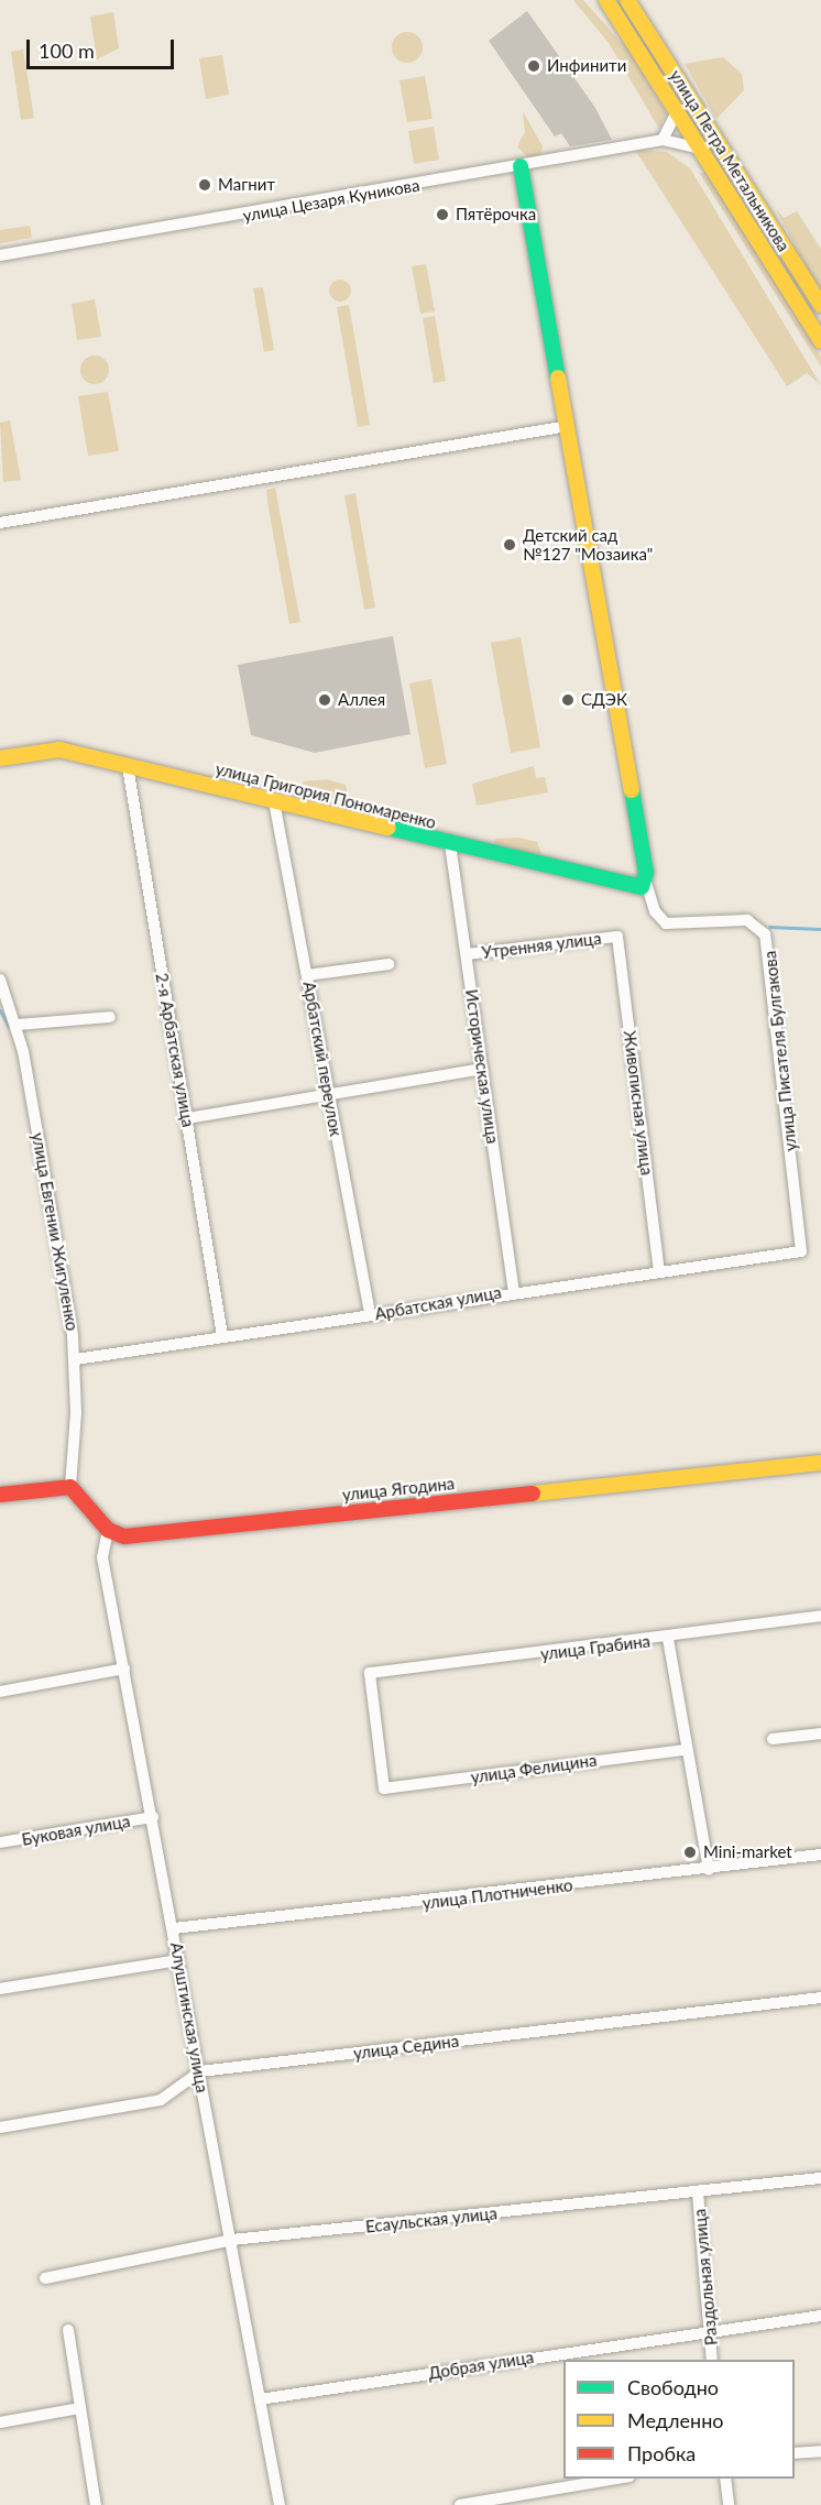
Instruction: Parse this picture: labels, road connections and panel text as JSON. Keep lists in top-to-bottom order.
{
  "streets": {
    "street": [
      "улица Петра Метальникова",
      "улица Цезаря Куникова",
      "улица Григория Пономаренко",
      "Утренняя улица",
      "2-я Арбатская улица",
      "улица Писателя Булгакова",
      "Арбатский переулок",
      "Историческая улица",
      "Живописная улица",
      "улица Евгении Жигуленко",
      "Арбатская улица",
      "улица Ягодина",
      "улица Грабина",
      "улица Фелицина",
      "Буковая улица",
      "улица Плотниченко",
      "Алуштинская улица",
      "улица Седина",
      "Есаульская улица",
      "Раздольная улица",
      "Добрая улица"
    ]
  },
  "crossings": [
    ["улица Григория Пономаренко", "2-я Арбатская улица"],
    ["улица Григория Пономаренко", "улица Писателя Булгакова"],
    ["улица Григория Пономаренко", "Арбатский переулок"],
    ["улица Григория Пономаренко", "Историческая улица"],
    ["Утренняя улица", "Историческая улица"],
    ["Утренняя улица", "Живописная улица"],
    ["2-я Арбатская улица", "Арбатская улица"],
    ["улица Писателя Булгакова", "Арбатская улица"],
    ["Арбатский переулок", "Арбатская улица"],
    ["Историческая улица", "Арбатская улица"],
    ["Живописная улица", "Арбатская улица"],
    ["улица Евгении Жигуленко", "Арбатская улица"],
    ["улица Ягодина", "Алуштинская улица"],
    ["улица Грабина", "улица Фелицина"],
    ["Буковая улица", "Алуштинская улица"],
    ["улица Плотниченко", "Алуштинская улица"],
    ["Алуштинская улица", "улица Седина"],
    ["Алуштинская улица", "Есаульская улица"],
    ["Алуштинская улица", "Добрая улица"],
    ["Есаульская улица", "Раздольная улица"],
    ["Раздольная улица", "Добрая улица"]
  ],
  "places": [
    "Инфинити",
    "Магнит",
    "Пятёрочка",
    "Детский сад №127 \"Мозаика\"",
    "Аллея",
    "СДЭК",
    "Mini-market"
  ],
  "legend": ["Свободно", "Медленно", "Пробка"],
  "scale_bar": "100 m"
}
